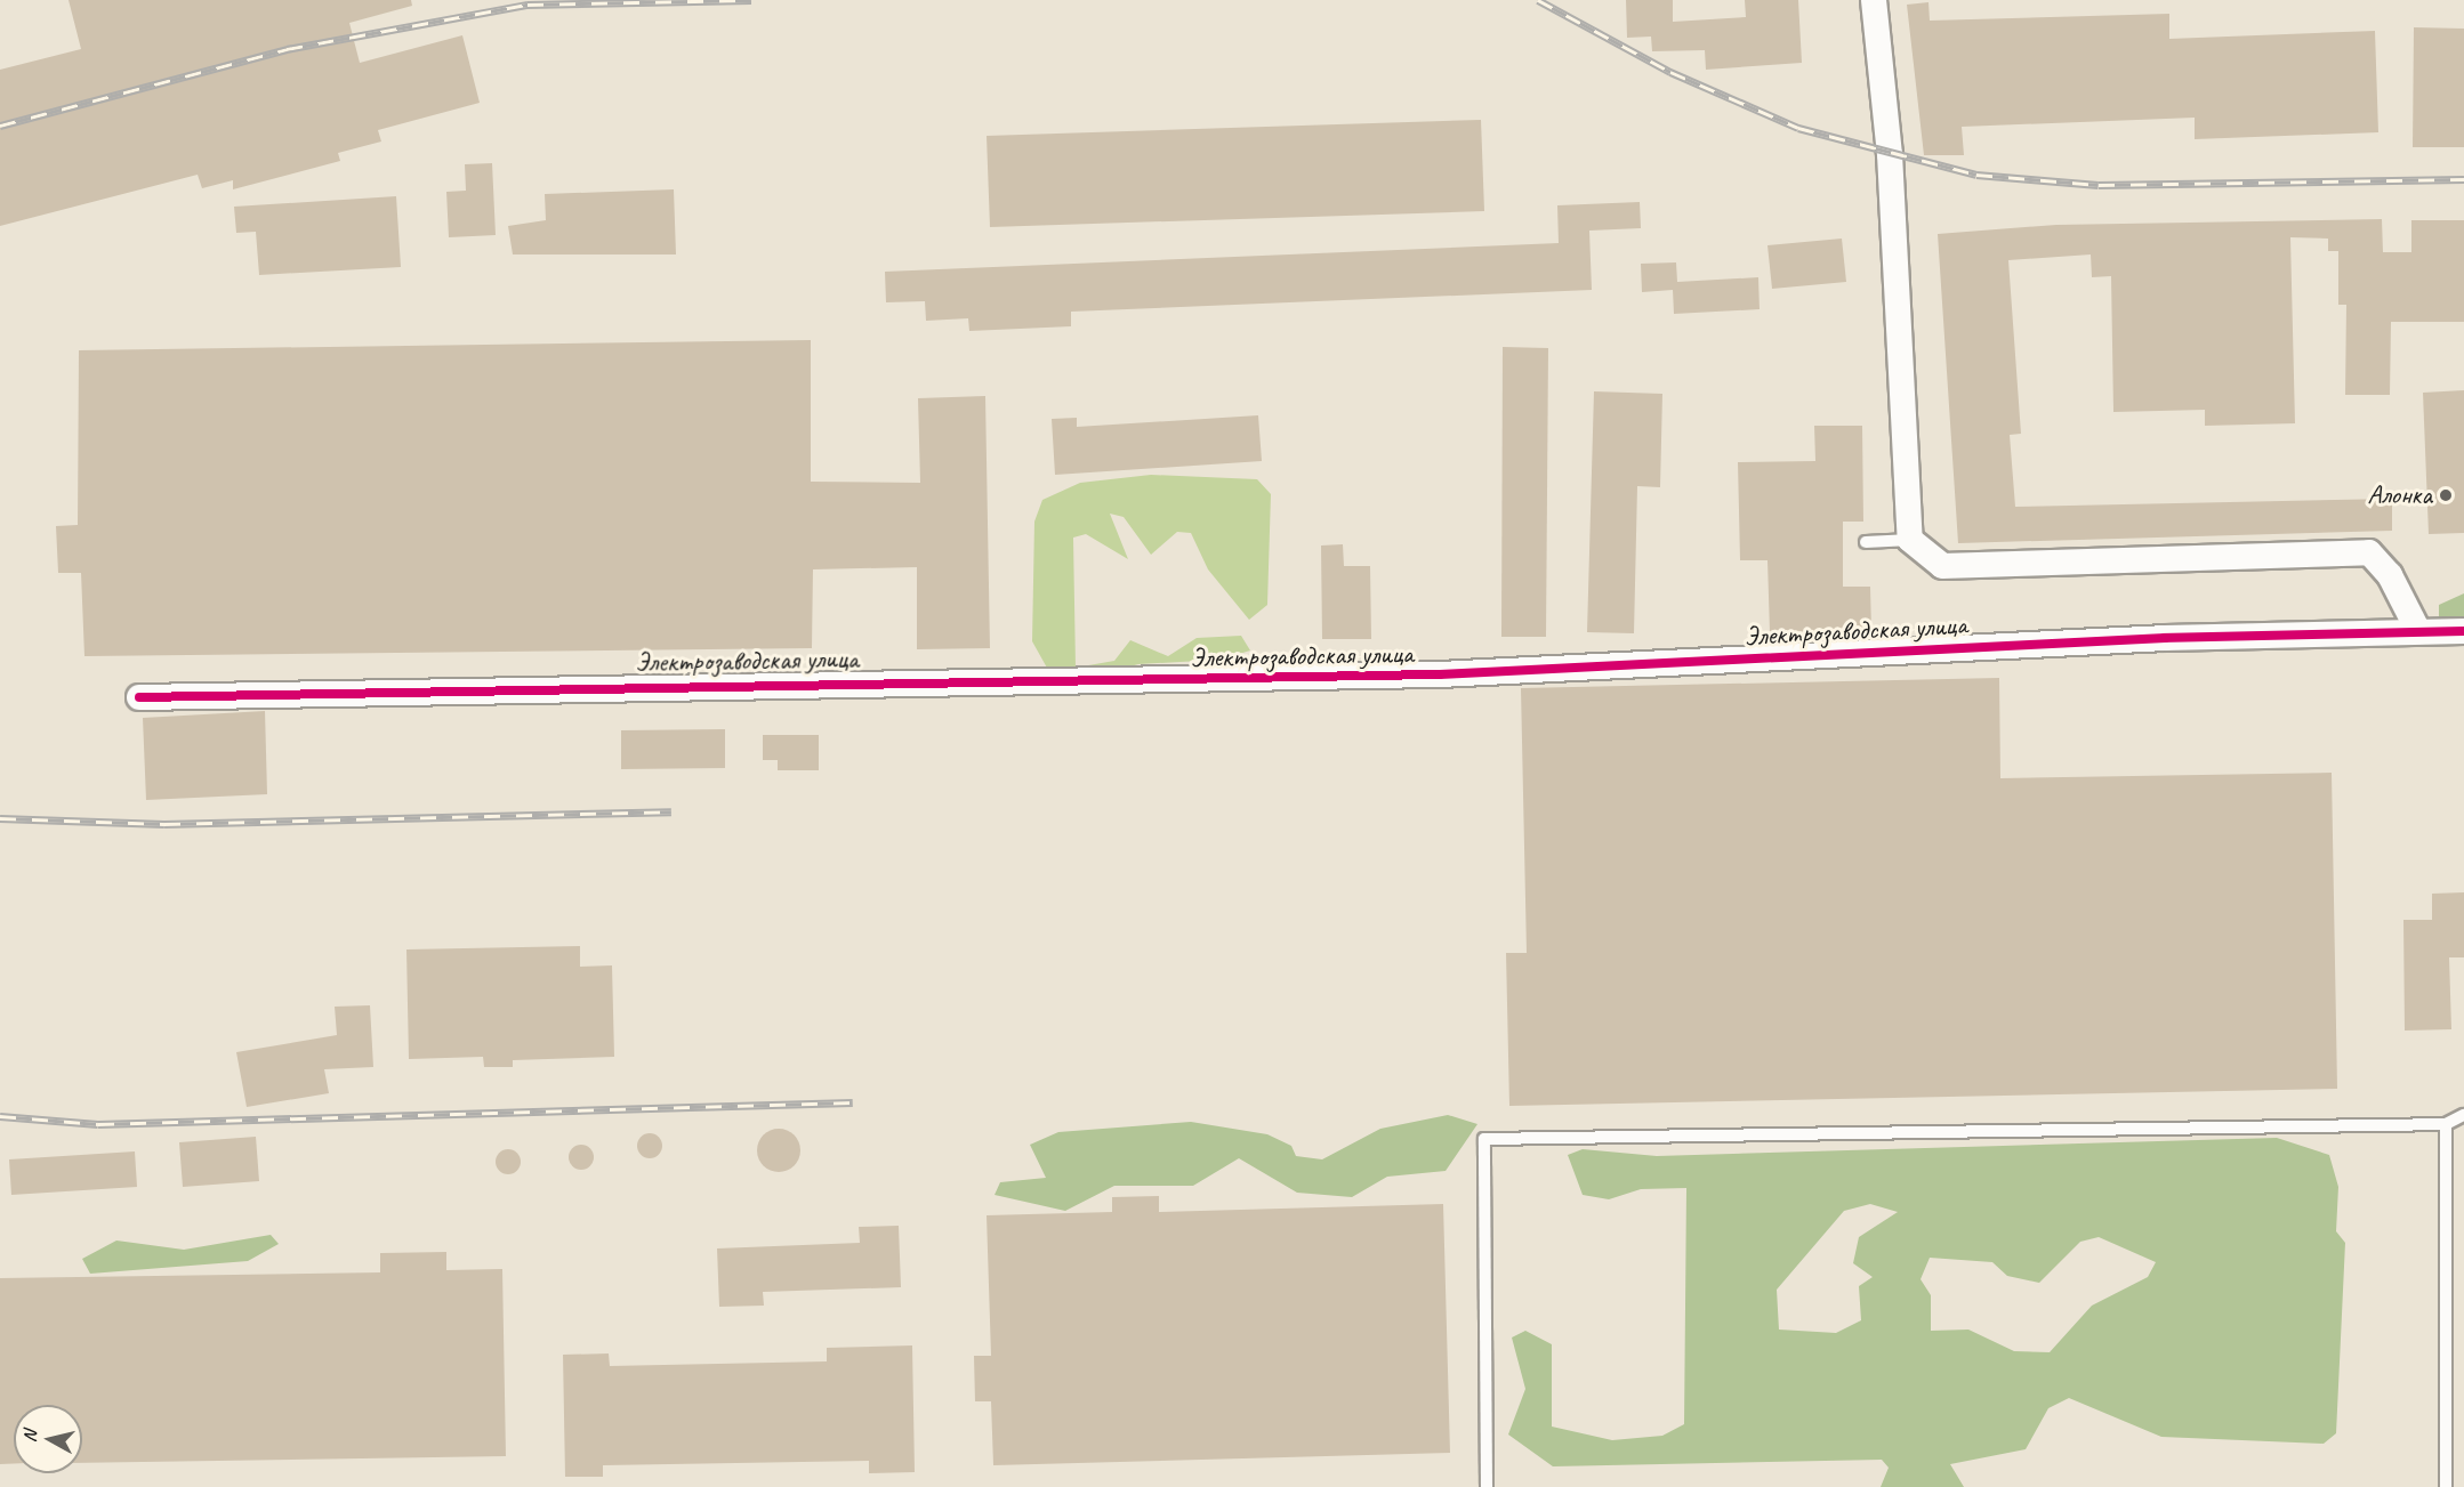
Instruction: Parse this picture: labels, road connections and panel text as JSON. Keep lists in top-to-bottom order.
{
  "streets": {
    "street": ["Электрозаводская улица"]
  },
  "places": ["Алонка"],
  "north": "left"
}
